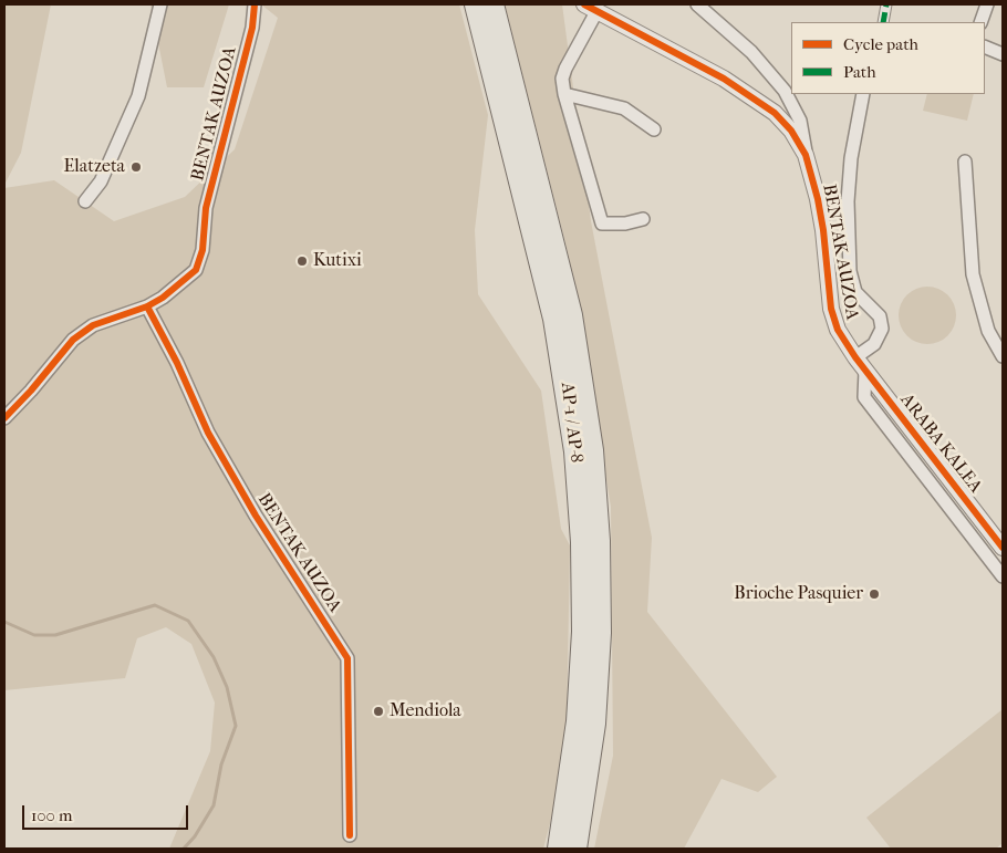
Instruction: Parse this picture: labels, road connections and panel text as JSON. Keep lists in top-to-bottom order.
{
  "streets": {
    "highway": ["AP-1 / AP-8"],
    "street": ["BENTAK AUZOA", "ARABA KALEA"]
  },
  "crossings": [
    ["BENTAK AUZOA", "ARABA KALEA"]
  ],
  "places": [
    "Elatzeta",
    "Kutixi",
    "Brioche Pasquier",
    "Mendiola"
  ],
  "legend": ["Cycle path", "Path"],
  "scale_bar": "100 m"
}
